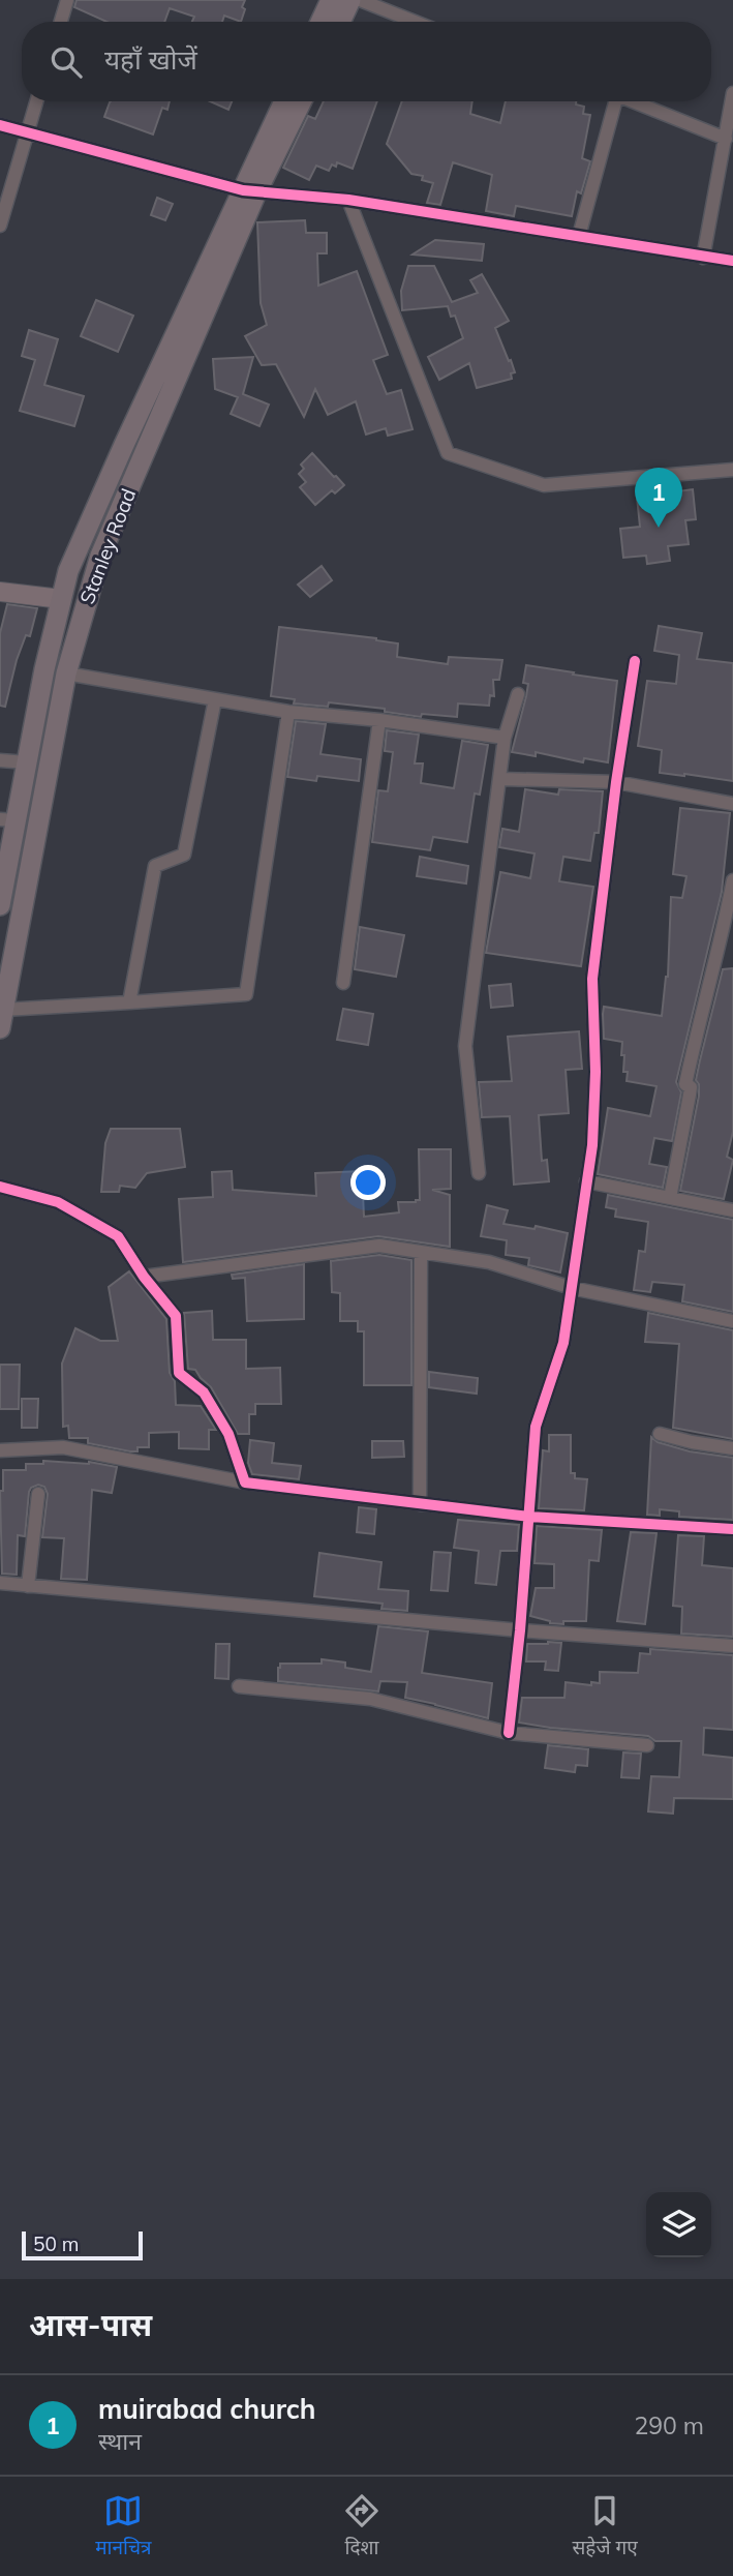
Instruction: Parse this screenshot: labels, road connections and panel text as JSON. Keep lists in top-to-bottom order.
{
  "streets": {
    "main road": ["Stanley Road"]
  },
  "scale_bar": "50 m",
  "page": {
    "search": "यहाँ खोजें",
    "pins": "1",
    "scale": "50 m",
    "heading": "आस-पास",
    "list": [
      {
        "mark": "1",
        "name": "muirabad church",
        "note": "स्थान",
        "value": "290 m"
      }
    ],
    "nav": ["मानचित्र", "दिशा", "सहेजे गए"]
  }
}
